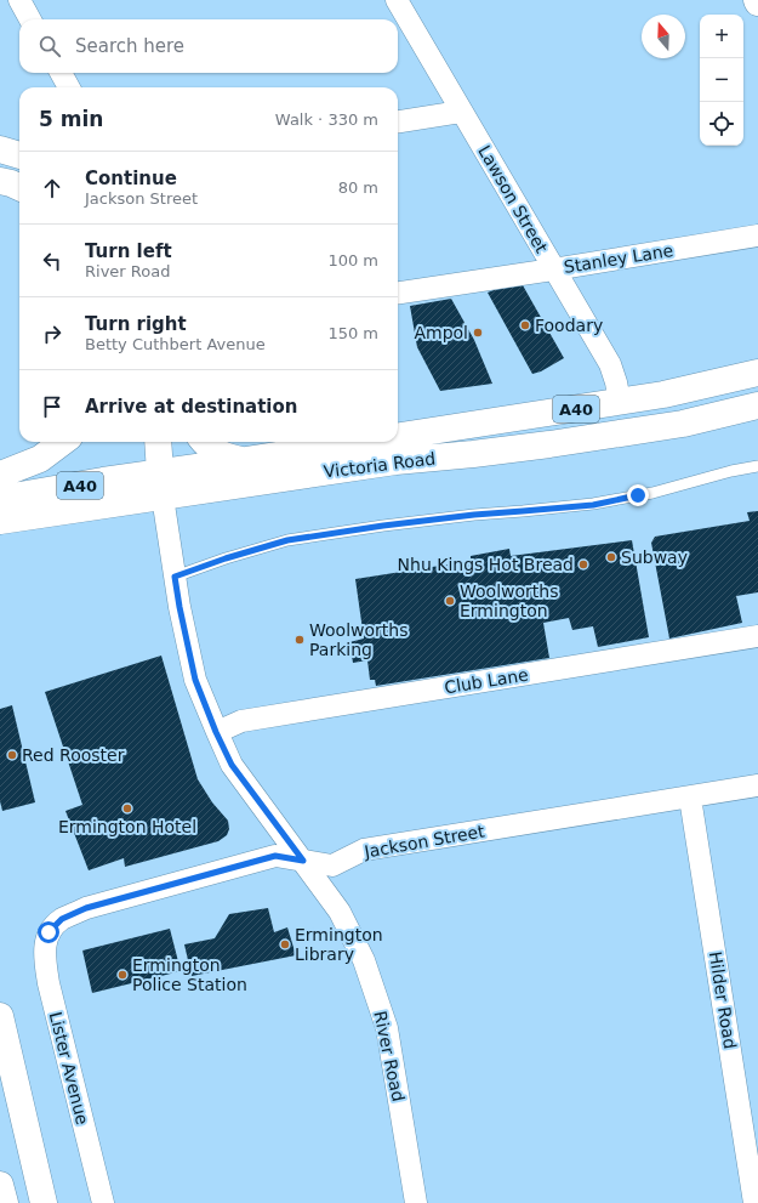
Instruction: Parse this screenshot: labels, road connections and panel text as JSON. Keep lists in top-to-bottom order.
{
  "streets": {
    "highway": ["A40", "Victoria Road"],
    "street": [
      "Lawson Street",
      "Stanley Lane",
      "Club Lane",
      "Jackson Street",
      "Hilder Road",
      "River Road",
      "Lister Avenue"
    ]
  },
  "crossings": [
    ["Lawson Street", "Stanley Lane"],
    ["Lawson Street", "Victoria Road"],
    ["Victoria Road", "River Road"],
    ["Club Lane", "River Road"],
    ["Jackson Street", "Hilder Road"],
    ["Jackson Street", "River Road"],
    ["Jackson Street", "Lister Avenue"]
  ],
  "places": [
    "Foodary",
    "Ampol",
    "Subway",
    "Nhu Kings Hot Bread",
    "Woolworths Ermington",
    "Woolworths Parking",
    "Red Rooster",
    "Ermington Hotel",
    "Ermington Library",
    "Ermington Police Station"
  ],
  "north": "top",
  "page": {
    "map_buttons": ["+", "−"],
    "search": "Search here",
    "heading": ["5 min", "Walk · 330 m"],
    "list": [
      ["Continue", "Jackson Street", "80 m"],
      ["Turn left", "River Road", "100 m"],
      ["Turn right", "Betty Cuthbert Avenue", "150 m"],
      "Arrive at destination"
    ]
  }
}
